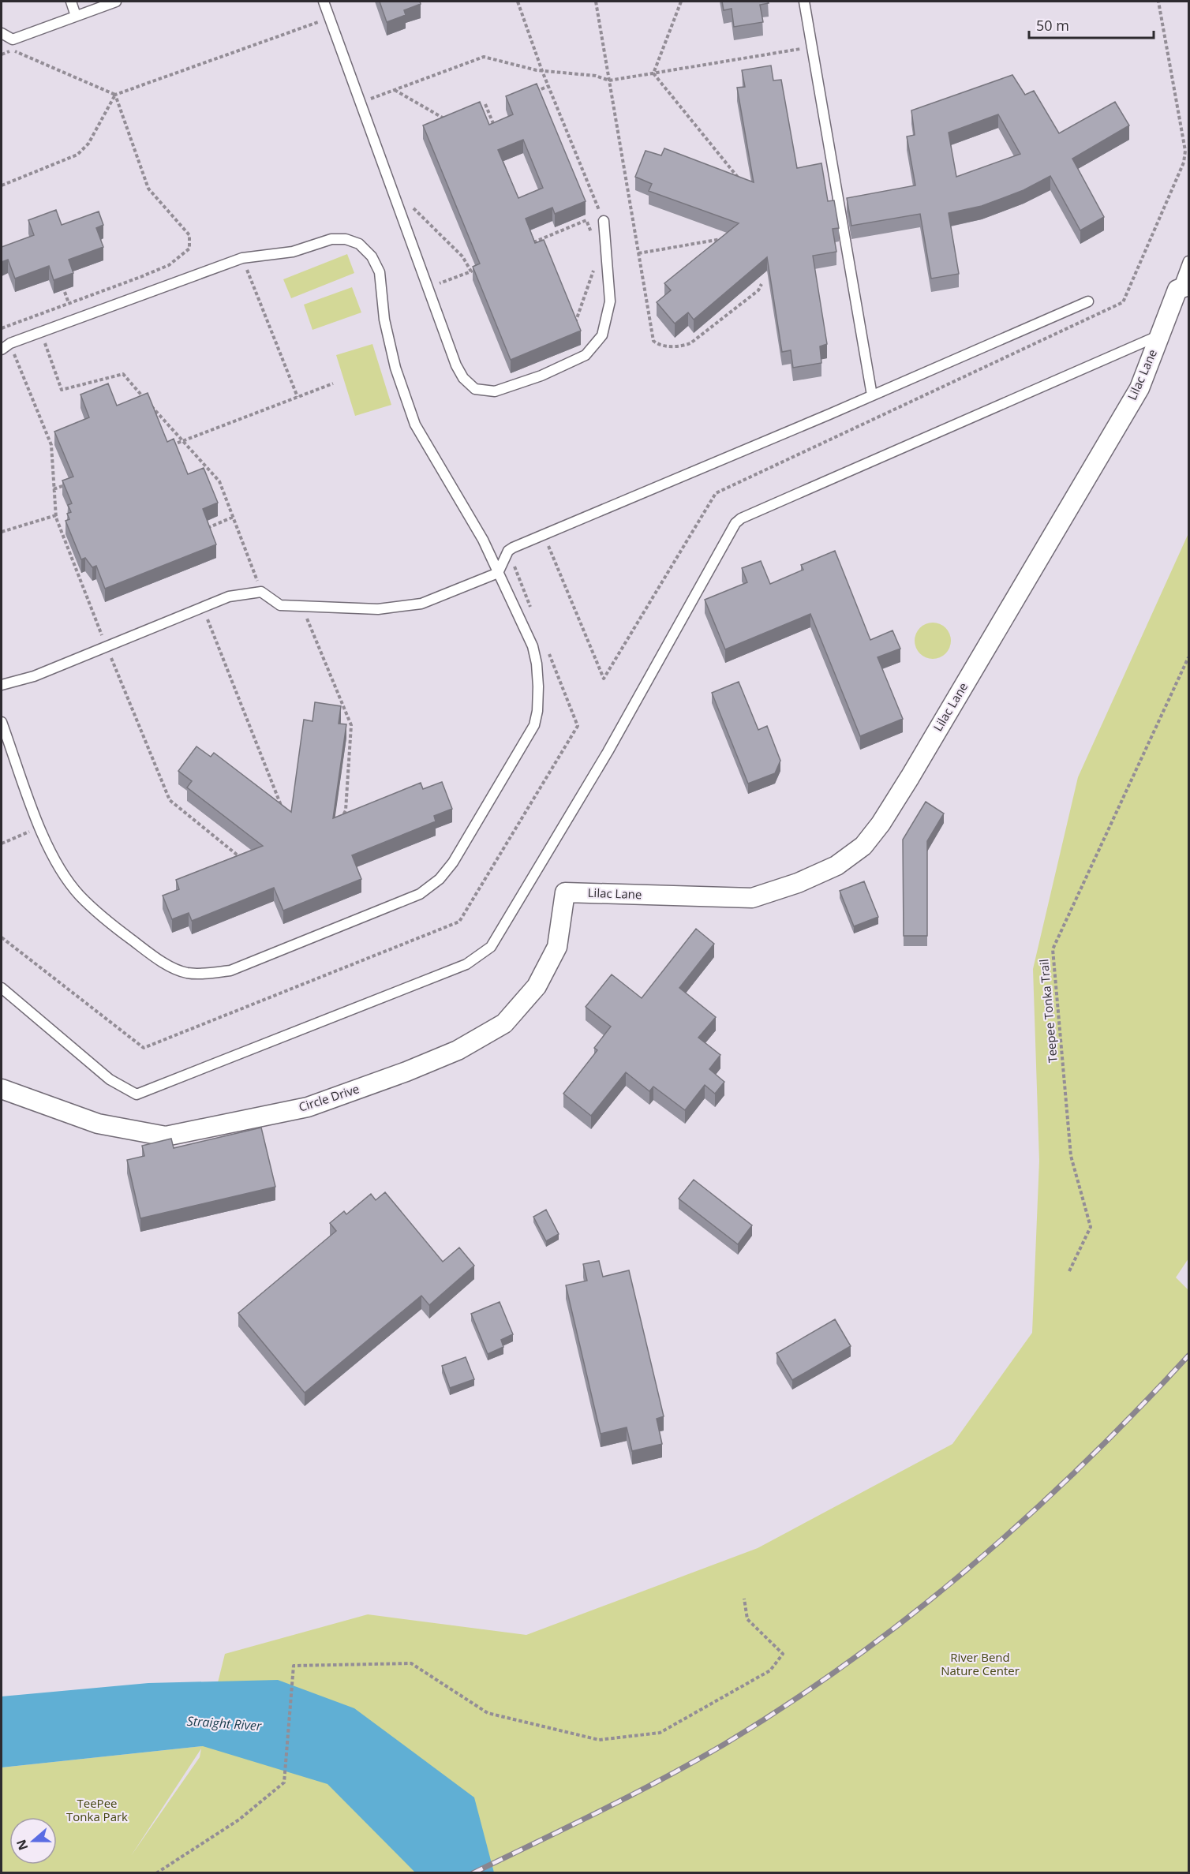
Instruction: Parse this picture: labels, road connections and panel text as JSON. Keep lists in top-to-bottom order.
{
  "streets": {
    "street": ["Lilac Lane", "Circle Drive"],
    "path": ["Teepee Tonka Trail"]
  },
  "crossings": [
    ["Lilac Lane", "Circle Drive"]
  ],
  "water": ["Straight River"],
  "parks": ["River Bend Nature Center", "TeePee Tonka Park"],
  "scale_bar": "50 m",
  "north": "left"
}
